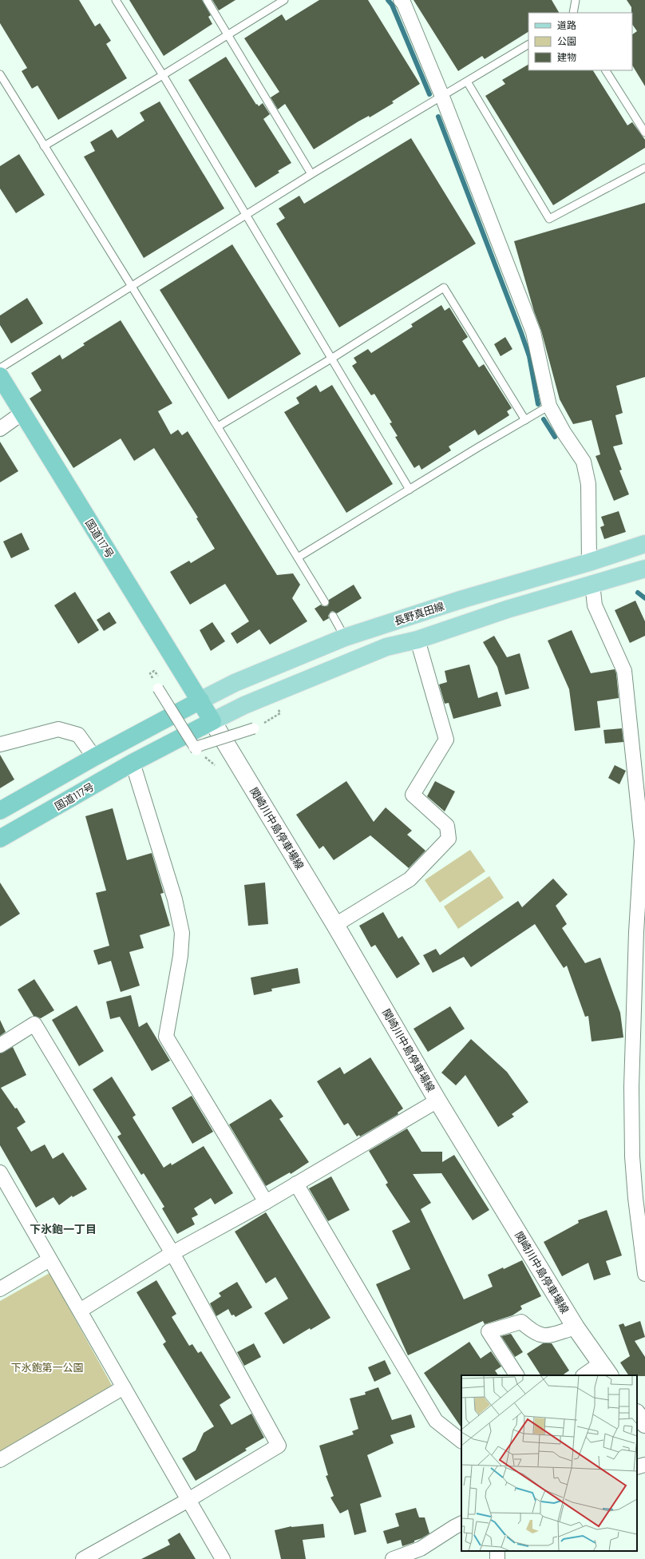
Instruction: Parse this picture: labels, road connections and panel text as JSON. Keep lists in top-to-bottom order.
{
  "streets": {
    "highway": ["国道117号"],
    "main road": ["長野真田線", "関崎川中島停車場線"]
  },
  "crossings": [
    ["国道117号", "長野真田線"],
    ["国道117号", "関崎川中島停車場線"]
  ],
  "districts": ["下氷鉋一丁目"],
  "parks": ["下氷鉋第一公園"],
  "legend": ["道路", "公園", "建物"]
}
